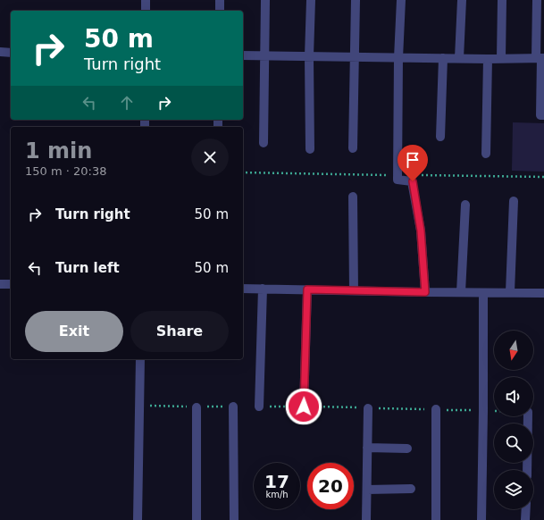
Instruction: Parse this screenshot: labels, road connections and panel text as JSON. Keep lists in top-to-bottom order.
{
  "north": "bottom",
  "page": {
    "turn": ["50 m", "Turn right"],
    "heading": ["1 min", "150 m · 20:38"],
    "list": [
      {
        "name": "Turn right",
        "value": "50 m"
      },
      {
        "name": "Turn left",
        "value": "50 m"
      }
    ],
    "buttons": ["Exit", "Share"],
    "speed": "17 km/h",
    "limit": "20"
  }
}
